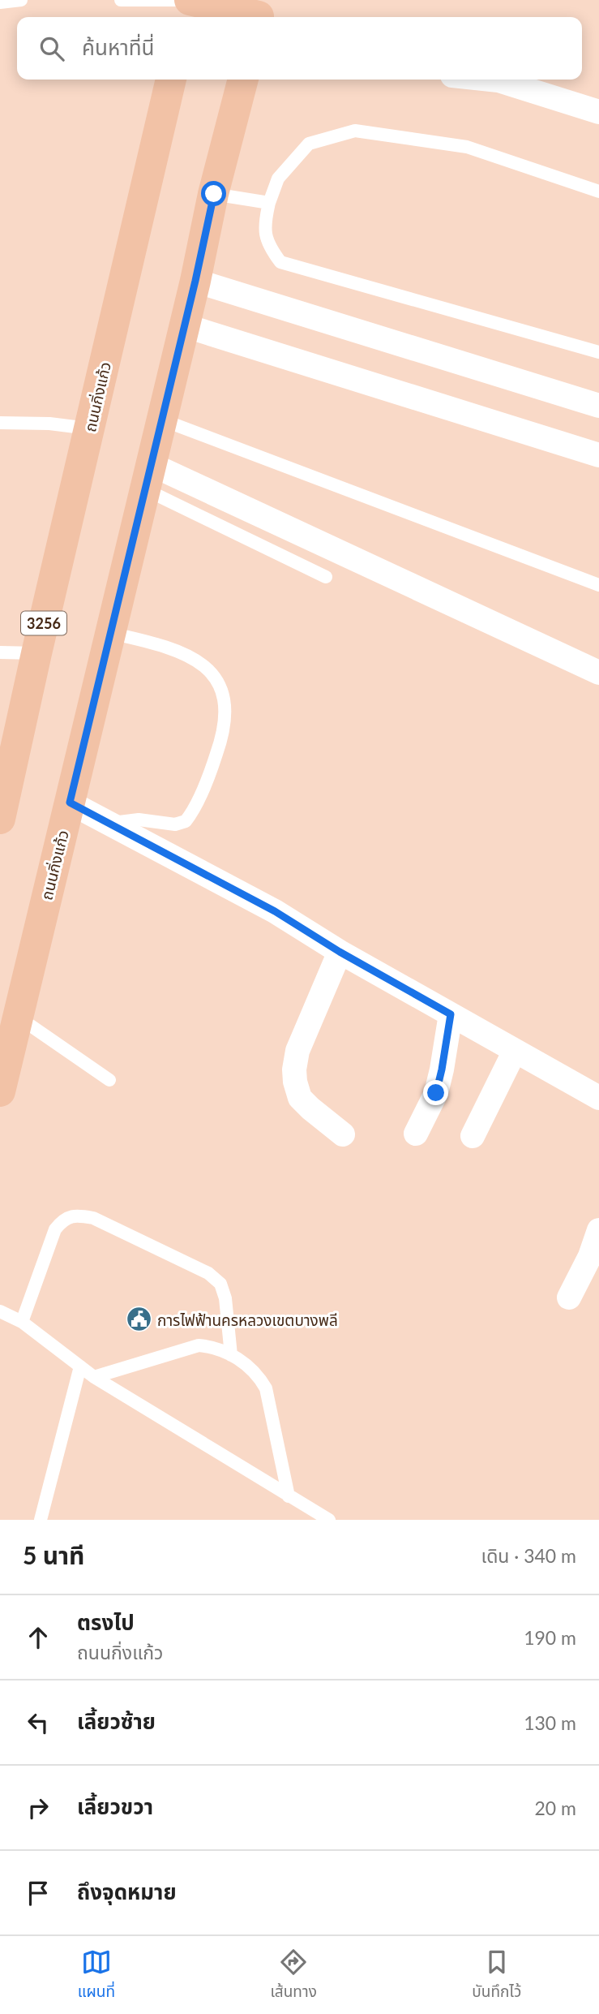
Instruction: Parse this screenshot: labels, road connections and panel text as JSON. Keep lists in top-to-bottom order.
{
  "streets": {
    "main road": ["ถนนกิ่งแก้ว", "3256"]
  },
  "places": {
    "public building": ["การไฟฟ้านครหลวงเขตบางพลี"]
  },
  "page": {
    "search": "ค้นหาที่นี่",
    "heading": ["5 นาที", "เดิน · 340 m"],
    "list": [
      ["ตรงไป", "ถนนกิ่งแก้ว", "190 m"],
      ["เลี้ยวซ้าย", "130 m"],
      ["เลี้ยวขวา", "20 m"],
      "ถึงจุดหมาย"
    ],
    "nav": ["แผนที่", "เส้นทาง", "บันทึกไว้"]
  }
}
